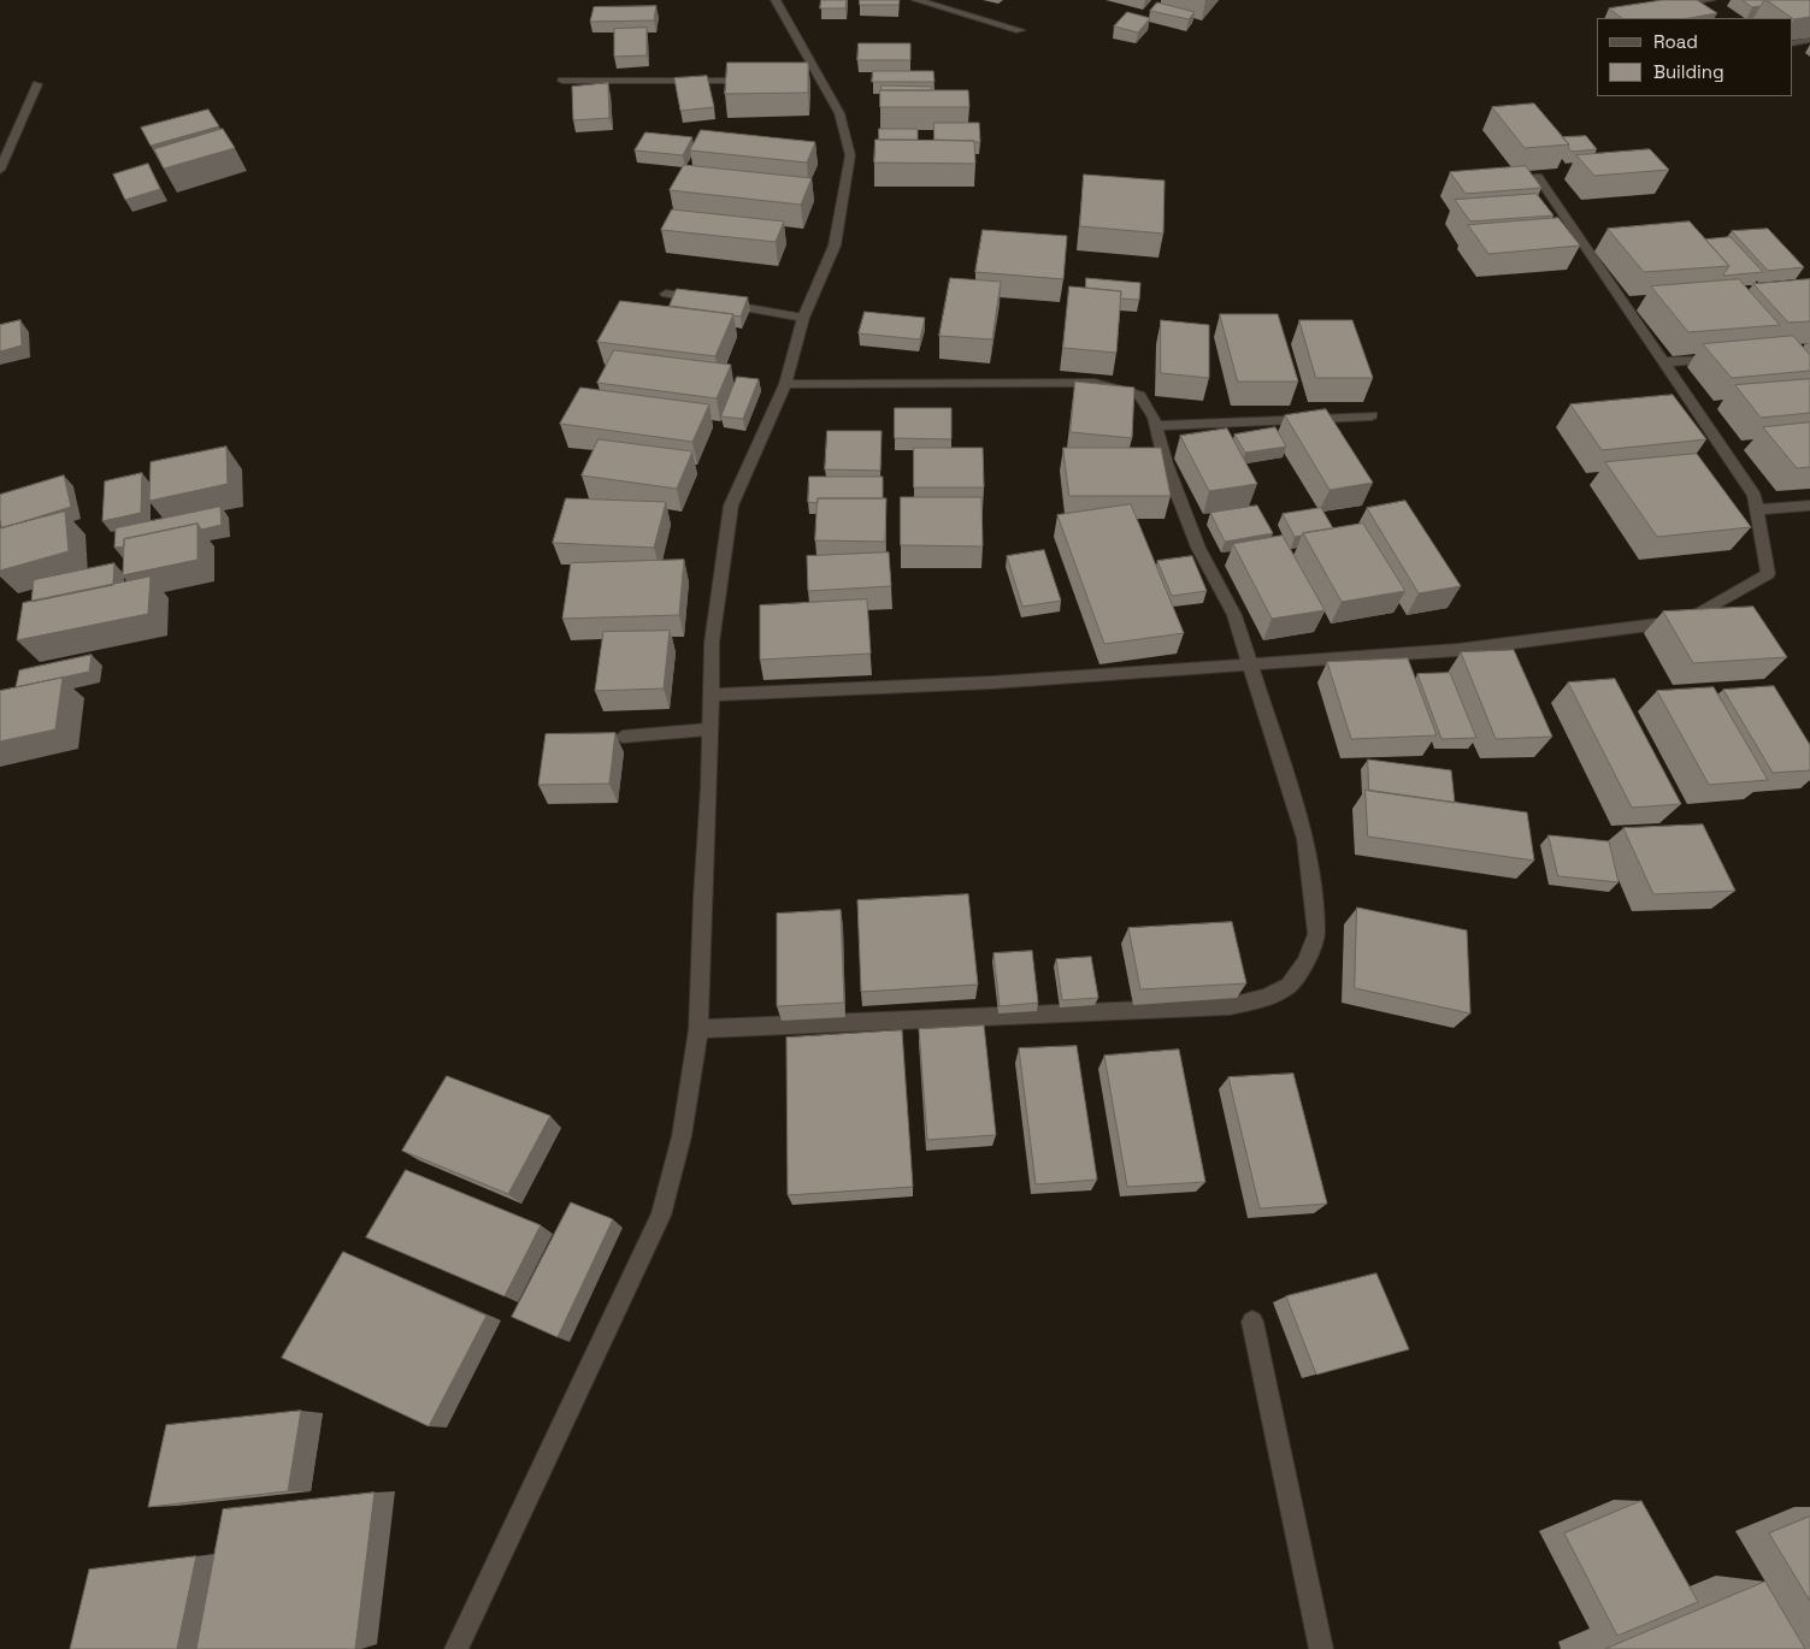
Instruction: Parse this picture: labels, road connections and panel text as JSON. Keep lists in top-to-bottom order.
{
  "legend": ["Road", "Building"]
}
